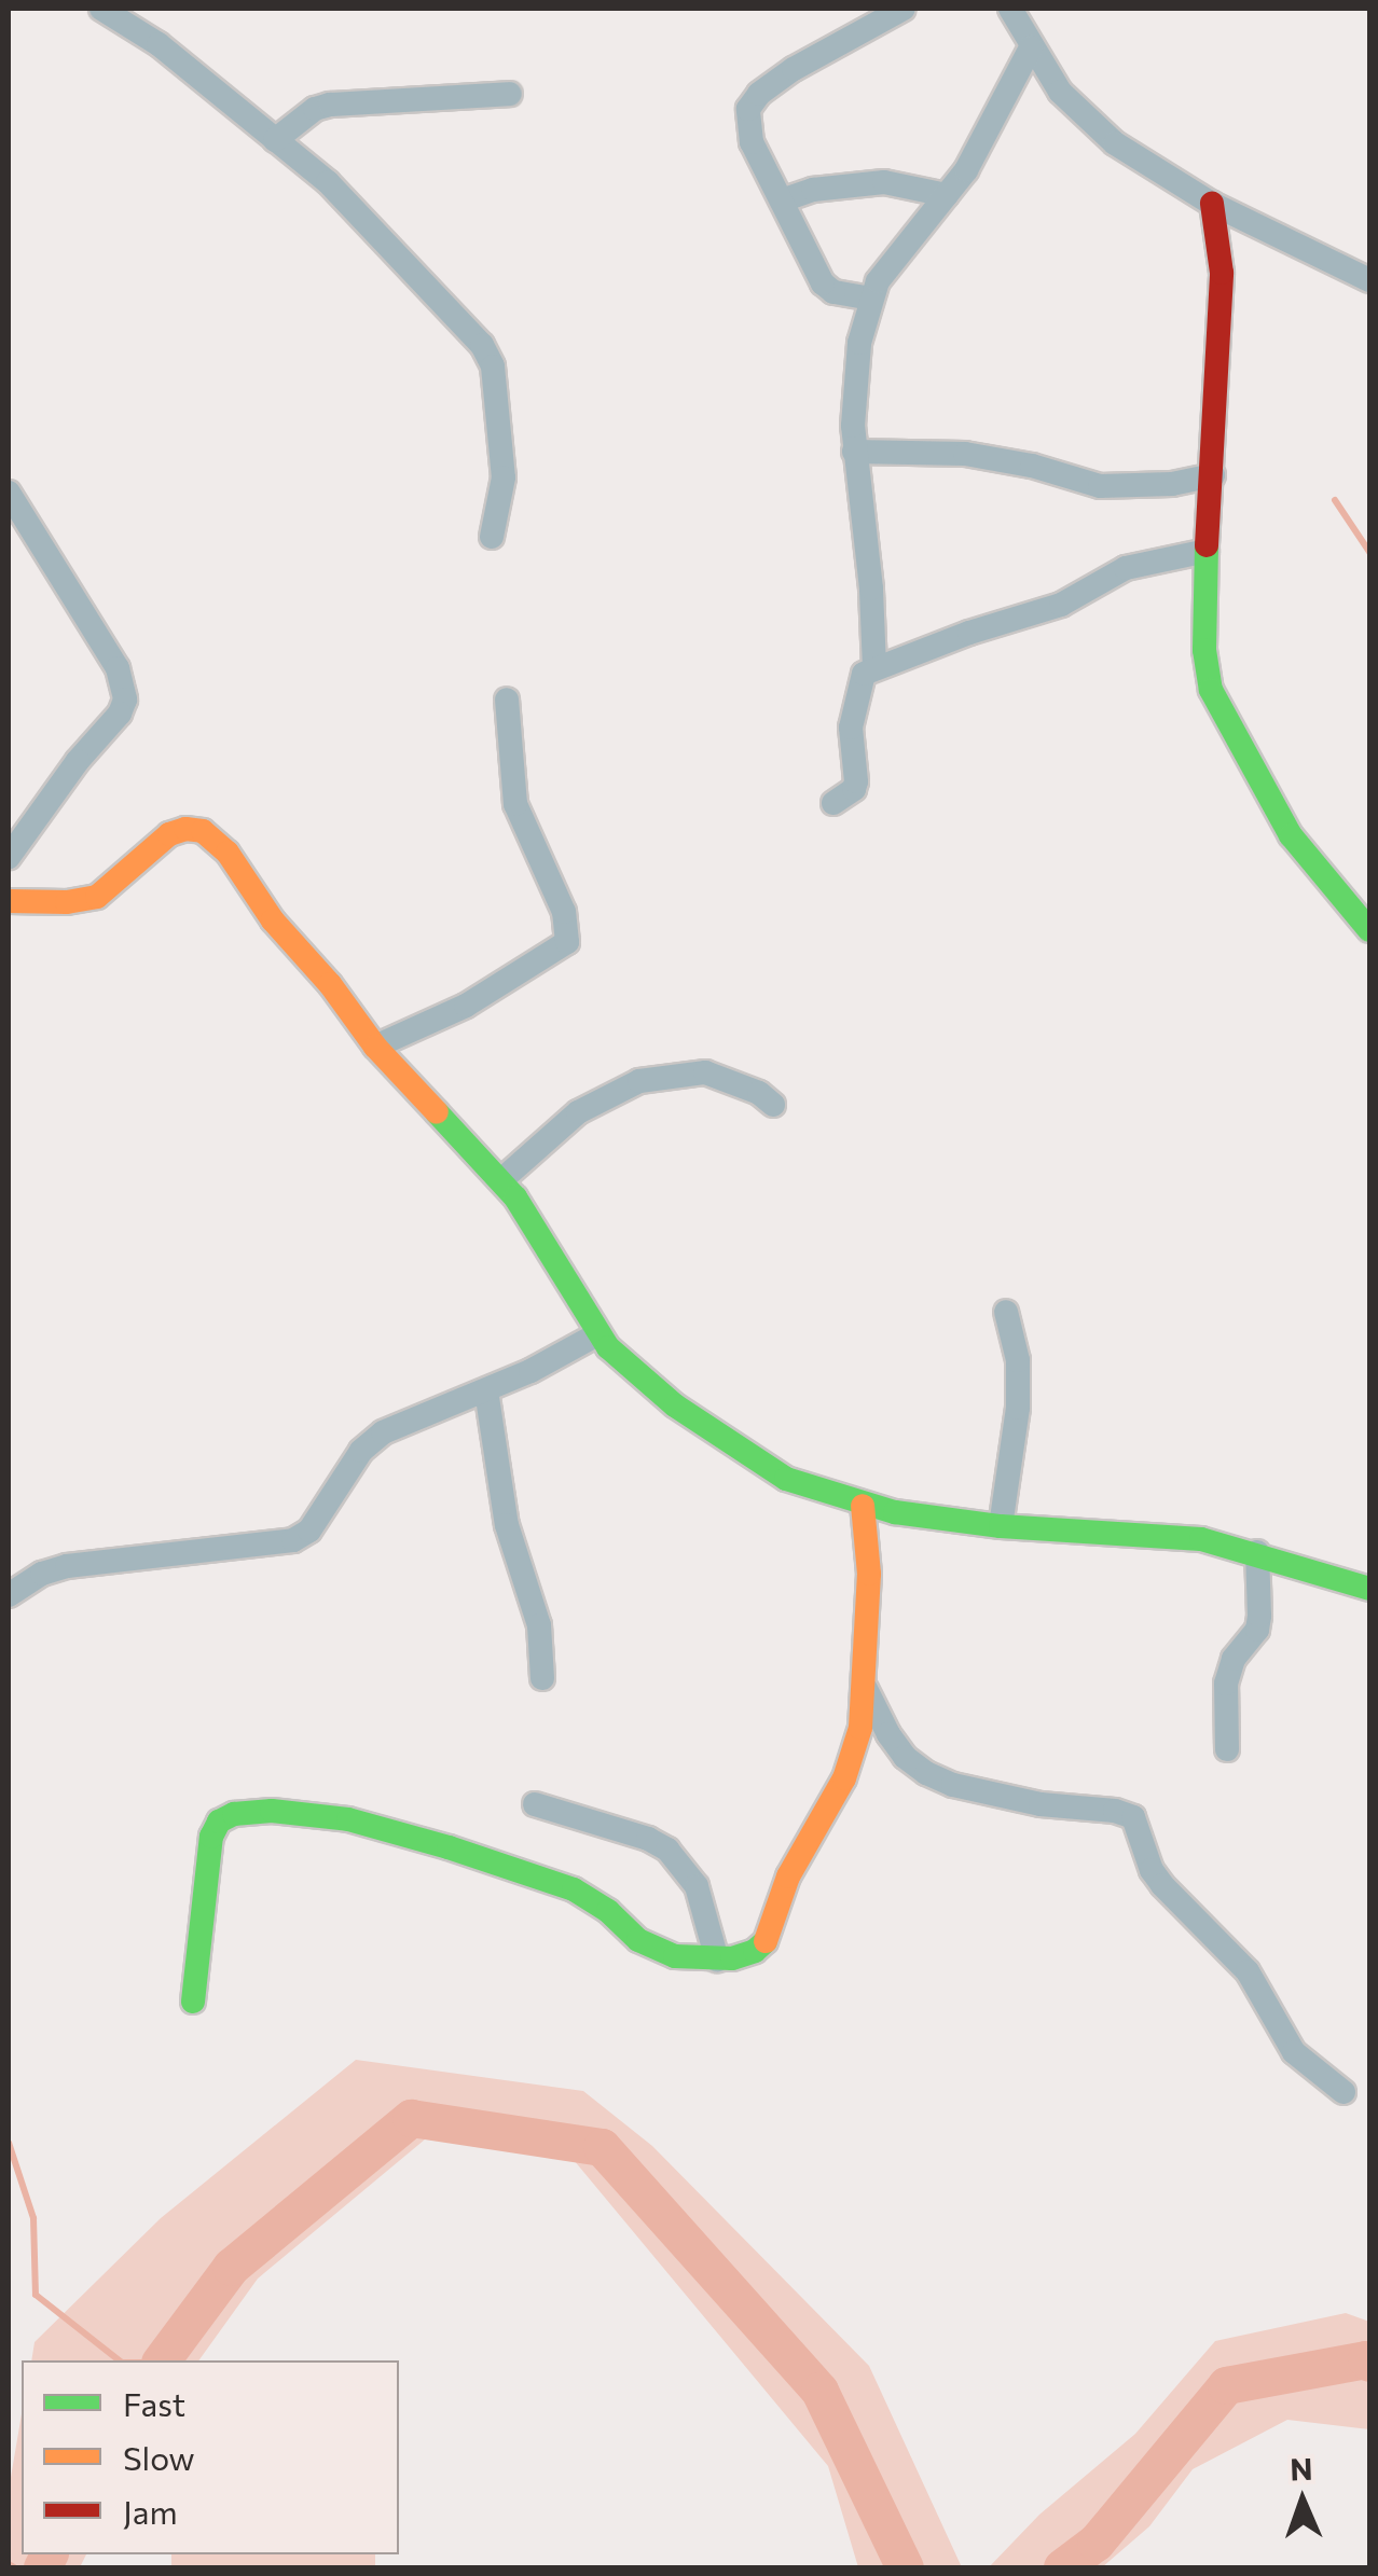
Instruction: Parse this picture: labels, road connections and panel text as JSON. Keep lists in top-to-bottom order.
{
  "legend": ["Fast", "Slow", "Jam"],
  "north": "top"
}
